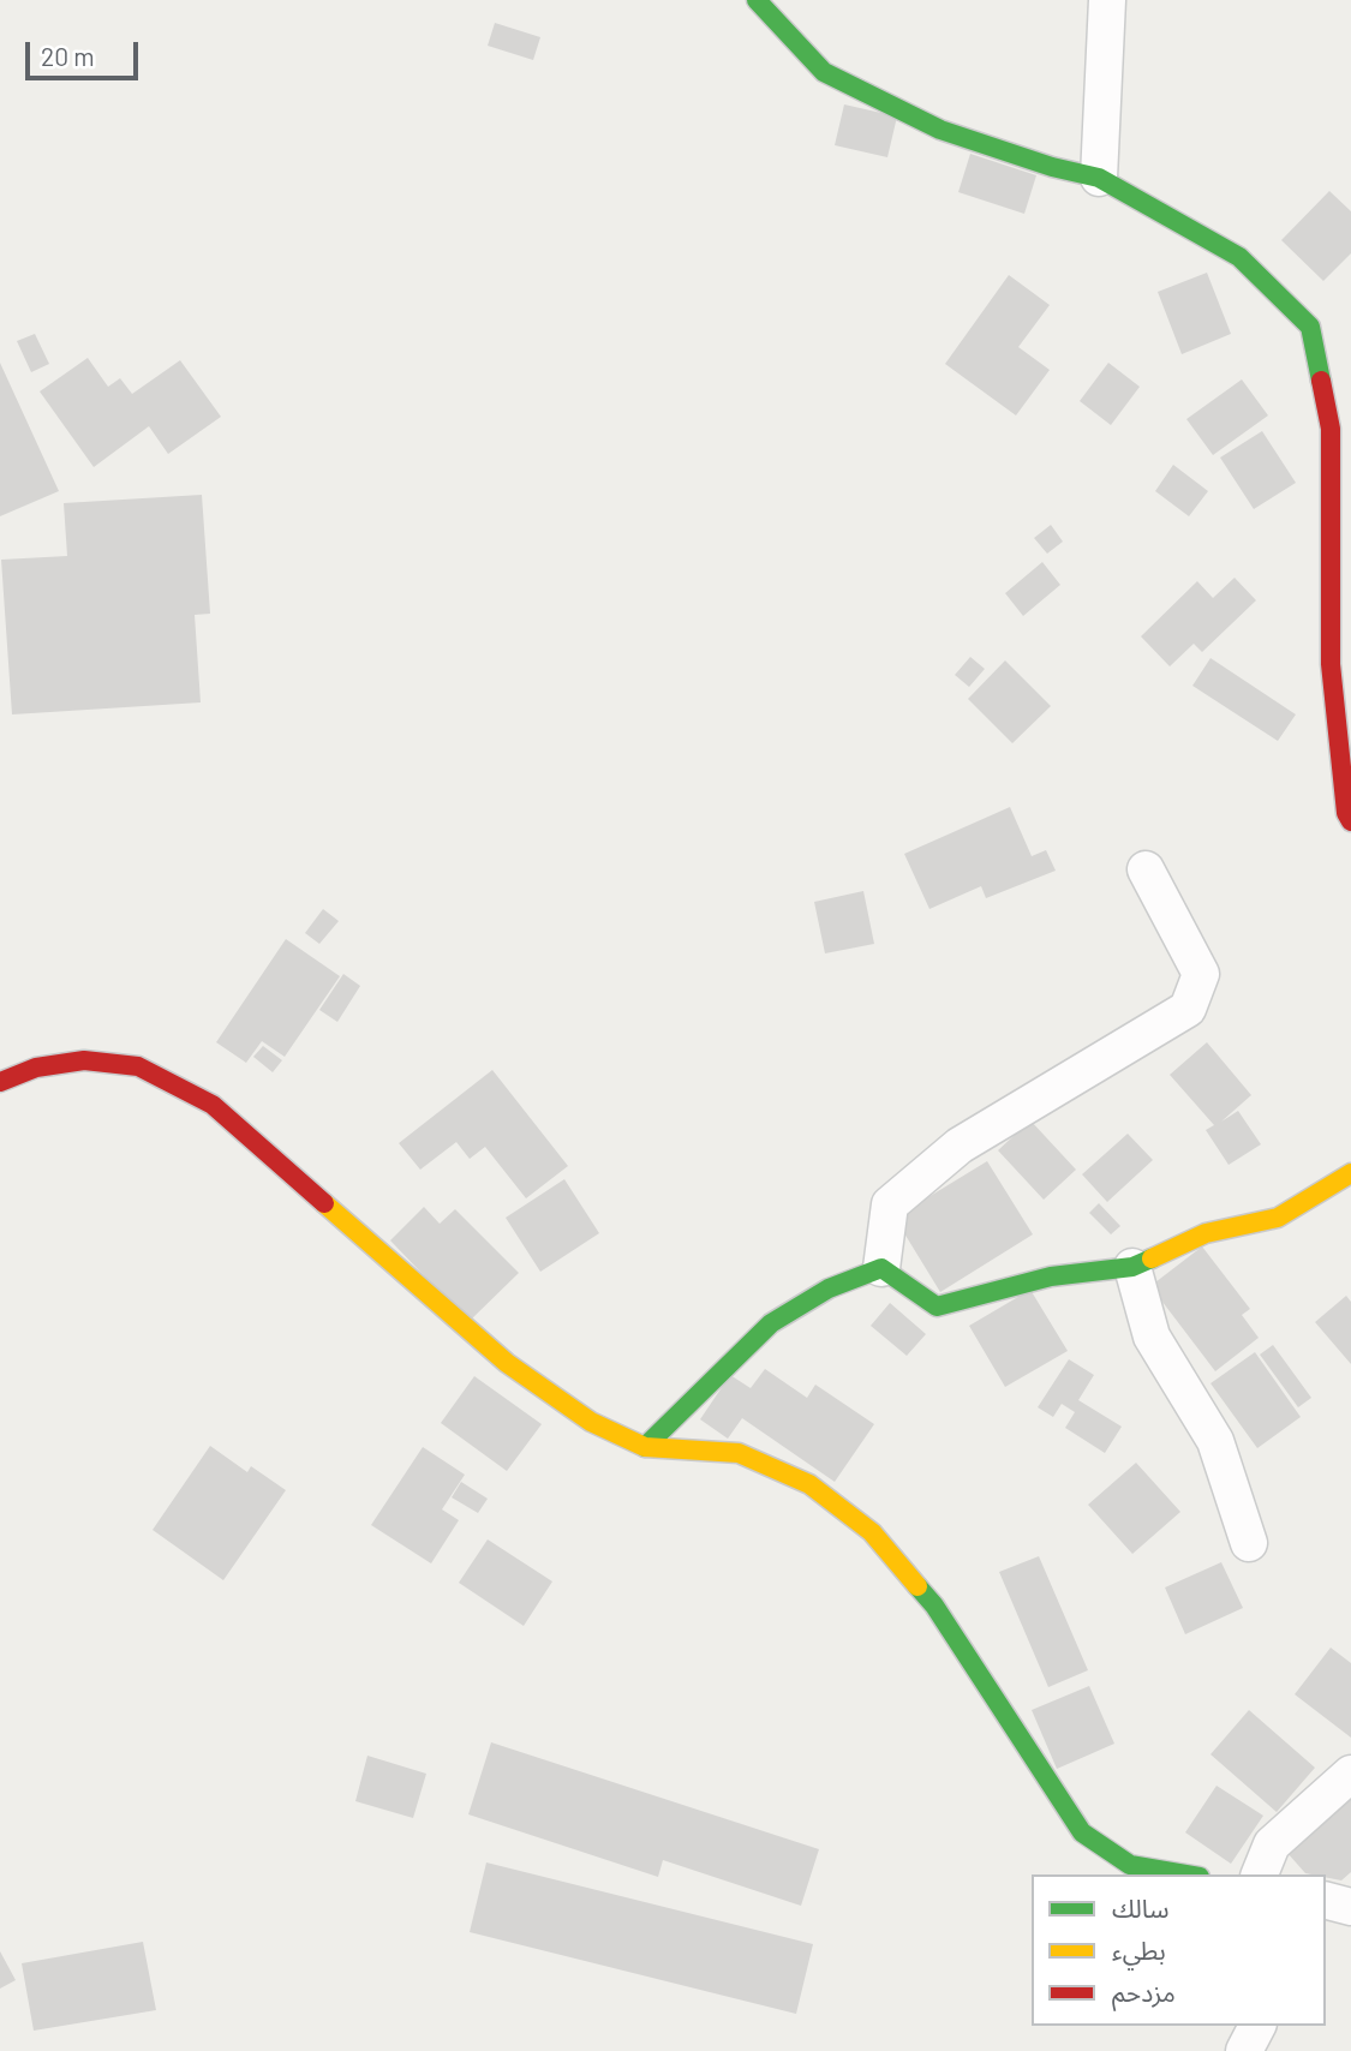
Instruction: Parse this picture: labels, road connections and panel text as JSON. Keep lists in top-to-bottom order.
{
  "legend": ["سالك", "بطيء", "مزدحم"],
  "scale_bar": "20 m"
}
